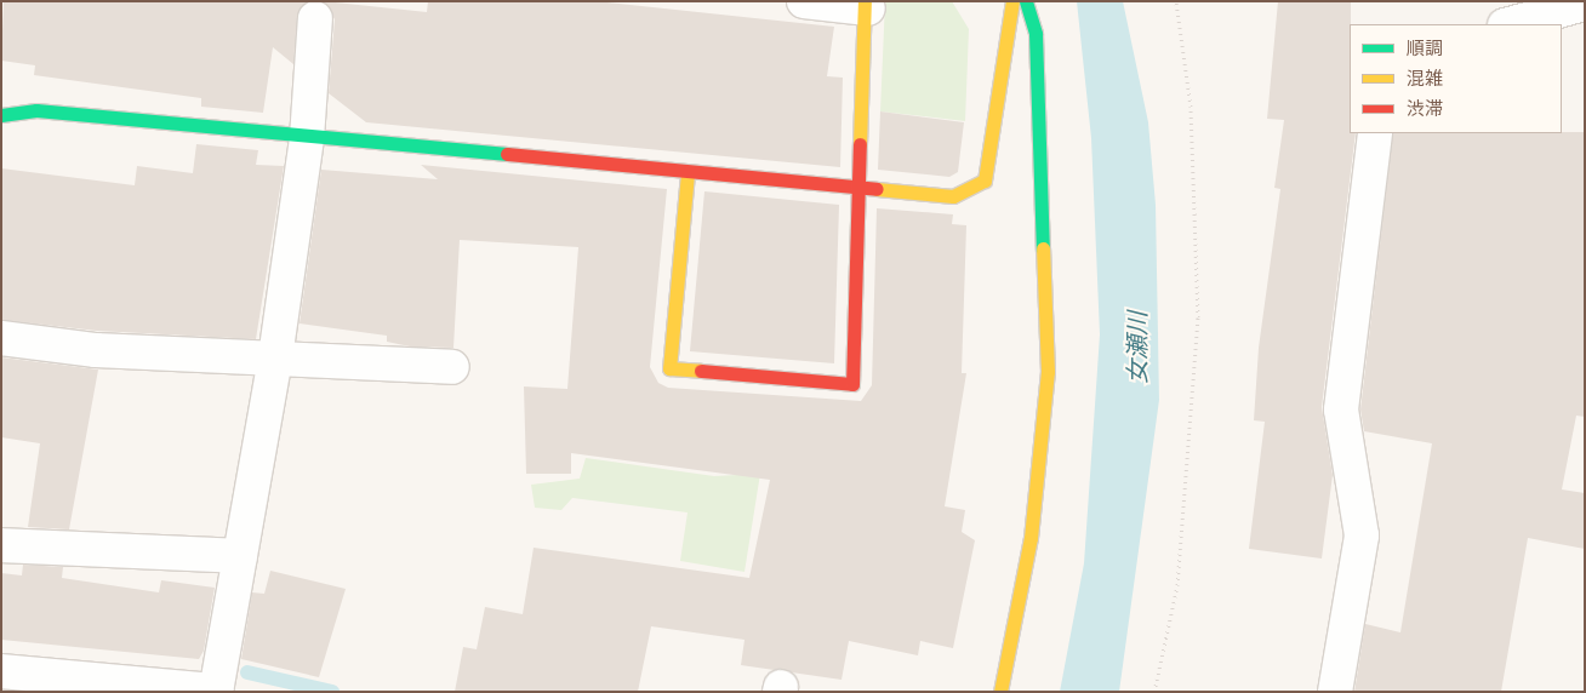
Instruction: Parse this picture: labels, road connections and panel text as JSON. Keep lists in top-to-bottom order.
{
  "water": ["女瀬川"],
  "legend": ["順調", "混雑", "渋滞"]
}
